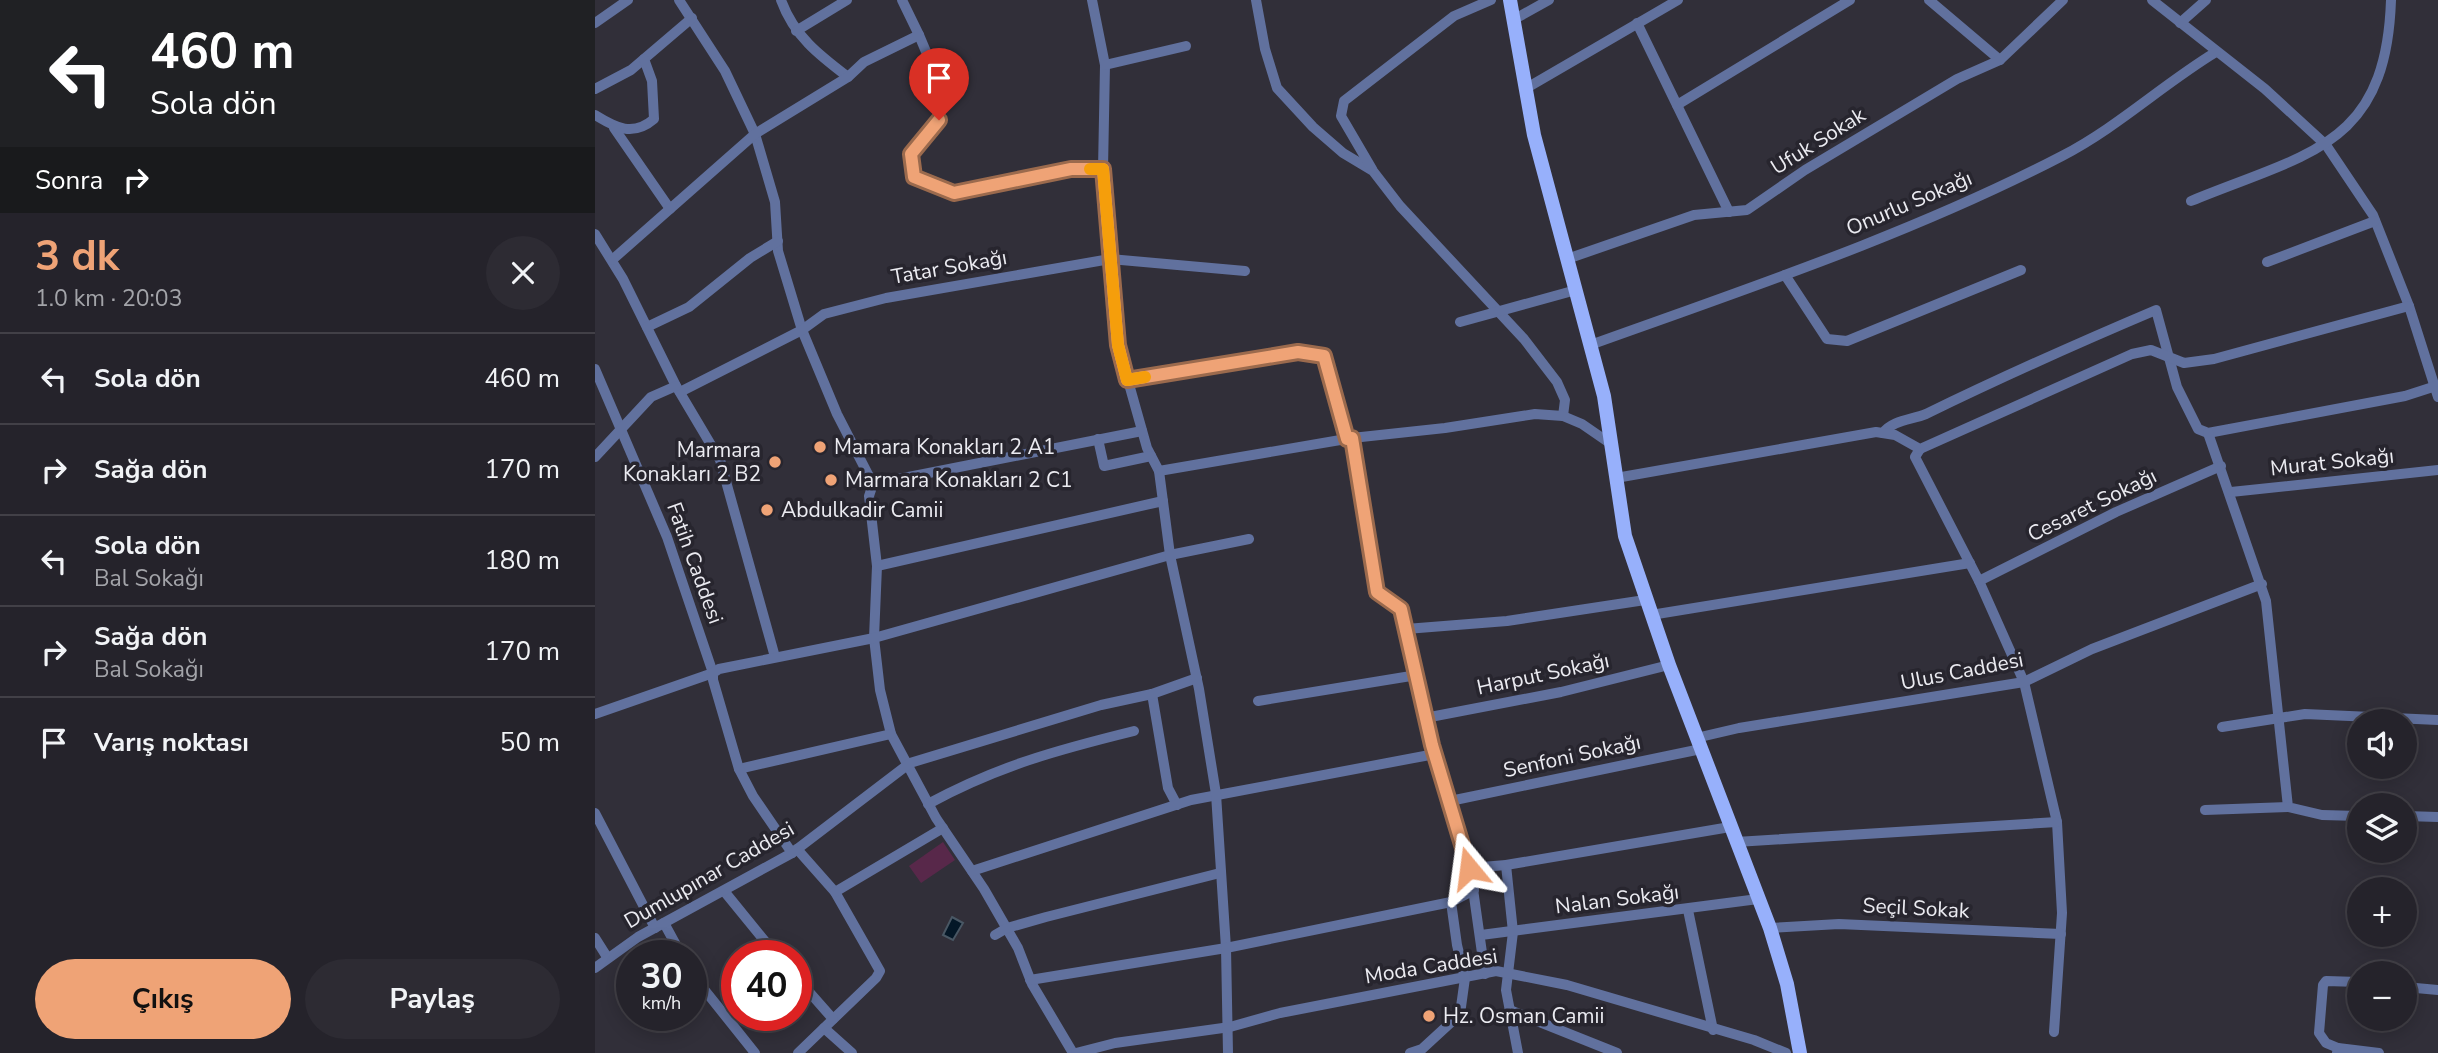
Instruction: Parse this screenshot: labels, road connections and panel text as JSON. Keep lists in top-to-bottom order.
{
  "streets": {
    "street": [
      "Ufuk Sokak",
      "Onurlu Sokağı",
      "Tatar Sokağı",
      "Murat Sokağı",
      "Cesaret Sokağı",
      "Fatih Caddesi",
      "Ulus Caddesi",
      "Harput Sokağı",
      "Senfoni Sokağı",
      "Dumlupınar Caddesi",
      "Nalan Sokağı",
      "Seçil Sokak",
      "Moda Caddesi"
    ]
  },
  "crossings": [
    ["Tatar Sokağı", "Fatih Caddesi"],
    ["Fatih Caddesi", "Dumlupınar Caddesi"],
    ["Ulus Caddesi", "Senfoni Sokağı"]
  ],
  "places": [
    "Mamara Konakları 2 A1",
    "Marmara Konakları 2 B2",
    "Marmara Konakları 2 C1",
    "Abdulkadir Camii",
    "Hz. Osman Camii"
  ],
  "page": {
    "turn": ["460 m", "Sola dön"],
    "then": "Sonra",
    "heading": ["3 dk", "1.0 km · 20:03"],
    "list": [
      {
        "name": "Sola dön",
        "value": "460 m"
      },
      {
        "name": "Sağa dön",
        "value": "170 m"
      },
      {
        "name": "Sola dön",
        "note": "Bal Sokağı",
        "value": "180 m"
      },
      {
        "name": "Sağa dön",
        "note": "Bal Sokağı",
        "value": "170 m"
      },
      {
        "name": "Varış noktası",
        "value": "50 m"
      }
    ],
    "map_buttons": ["+", "−"],
    "speed": "30 km/h",
    "limit": "40",
    "buttons": ["Çıkış", "Paylaş"]
  }
}
